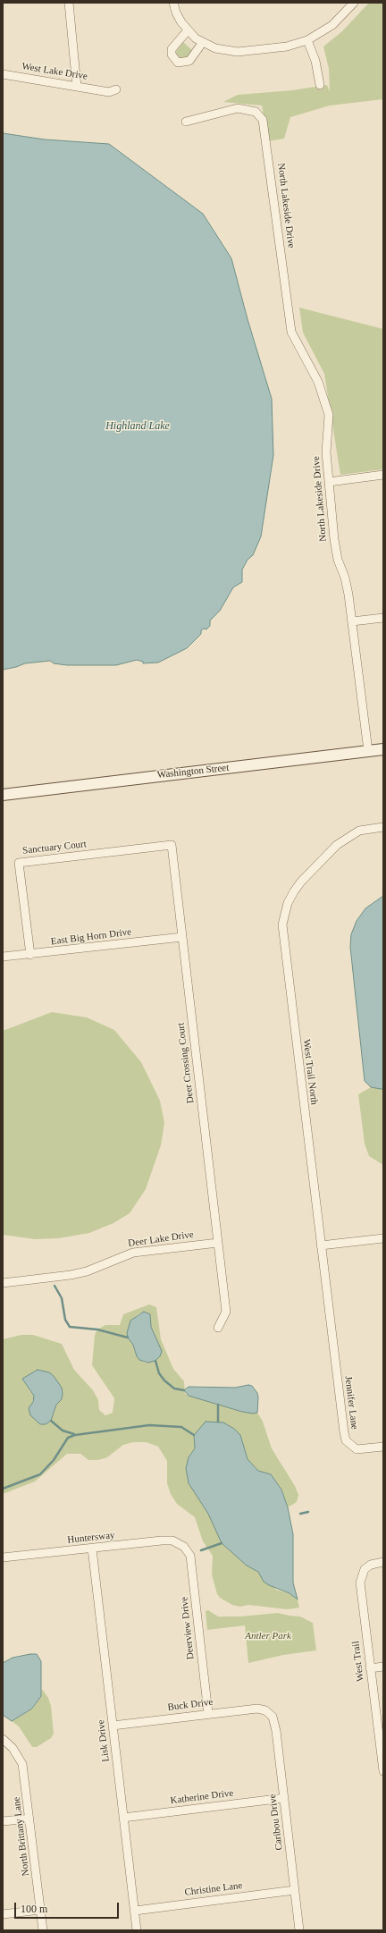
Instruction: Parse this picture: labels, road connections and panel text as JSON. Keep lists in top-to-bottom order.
{
  "streets": {
    "main road": ["Washington Street"],
    "street": [
      "West Lake Drive",
      "North Lakeside Drive",
      "Sanctuary Court",
      "East Big Horn Drive",
      "Deer Crossing Court",
      "West Trail North",
      "Deer Lake Drive",
      "Jennifer Lane",
      "Huntersway",
      "Deerview Drive",
      "West Trail",
      "Buck Drive",
      "Lisk Drive",
      "Katherine Drive",
      "Caribou Drive",
      "North Brittany Lane",
      "Christine Lane"
    ]
  },
  "crossings": [
    ["North Lakeside Drive", "Washington Street"],
    ["Sanctuary Court", "East Big Horn Drive"],
    ["Sanctuary Court", "Deer Crossing Court"],
    ["East Big Horn Drive", "Deer Crossing Court"],
    ["Deer Crossing Court", "Deer Lake Drive"],
    ["West Trail North", "Jennifer Lane"],
    ["Huntersway", "Deerview Drive"],
    ["Huntersway", "Lisk Drive"],
    ["Deerview Drive", "Buck Drive"],
    ["Buck Drive", "Lisk Drive"],
    ["Buck Drive", "Caribou Drive"],
    ["Lisk Drive", "Katherine Drive"],
    ["Lisk Drive", "Christine Lane"],
    ["Katherine Drive", "Caribou Drive"],
    ["Caribou Drive", "Christine Lane"]
  ],
  "water": ["Highland Lake"],
  "parks": ["Antler Park"],
  "scale_bar": "100 m"
}
